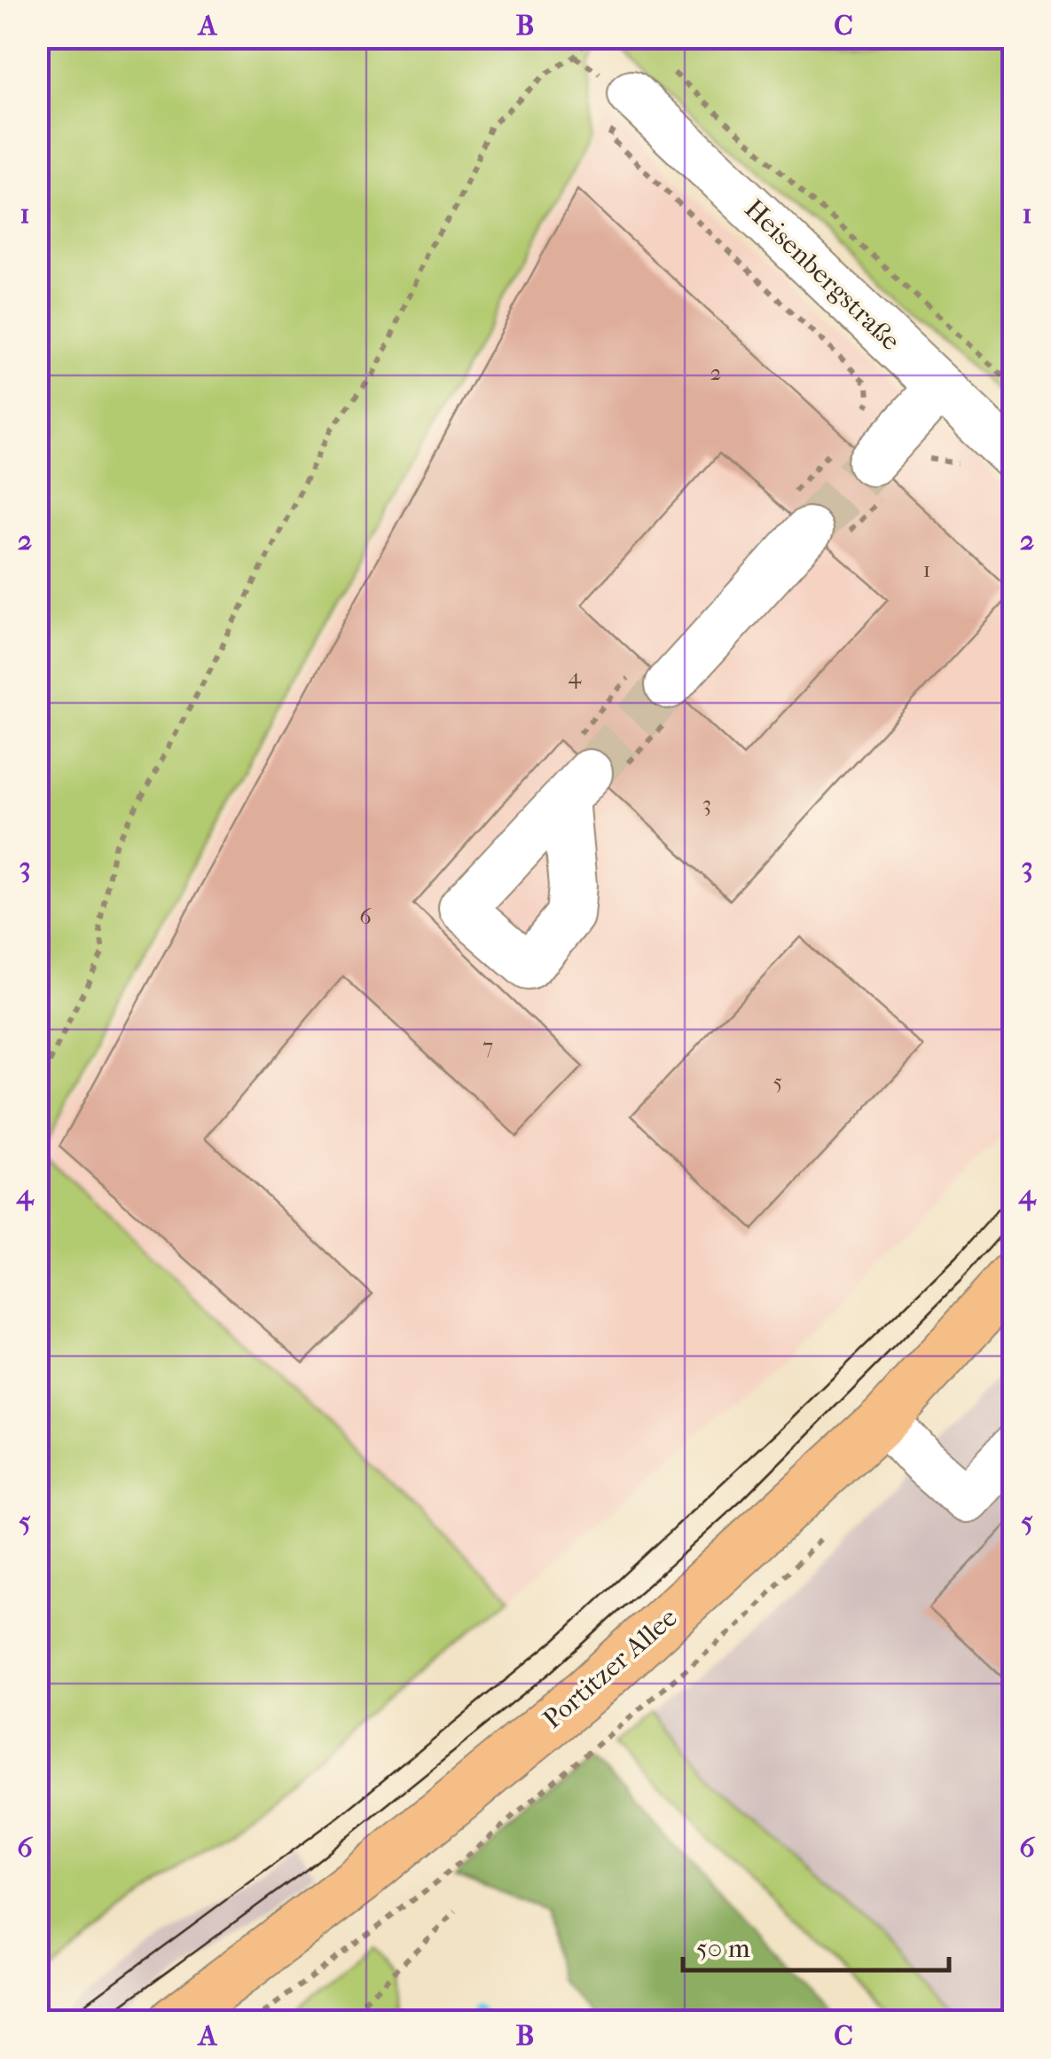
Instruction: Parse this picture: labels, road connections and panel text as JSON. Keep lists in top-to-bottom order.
{
  "streets": {
    "main road": ["Portitzer Allee"],
    "street": ["Heisenbergstraße"]
  },
  "house_numbers": [
    "2",
    "1",
    "4",
    "3",
    "6",
    "7",
    "5"
  ],
  "scale_bar": "50 m",
  "grid": {
    "columns": ["A", "B", "C"],
    "rows": [
      "1",
      "2",
      "3",
      "4",
      "5",
      "6"
    ]
  }
}
